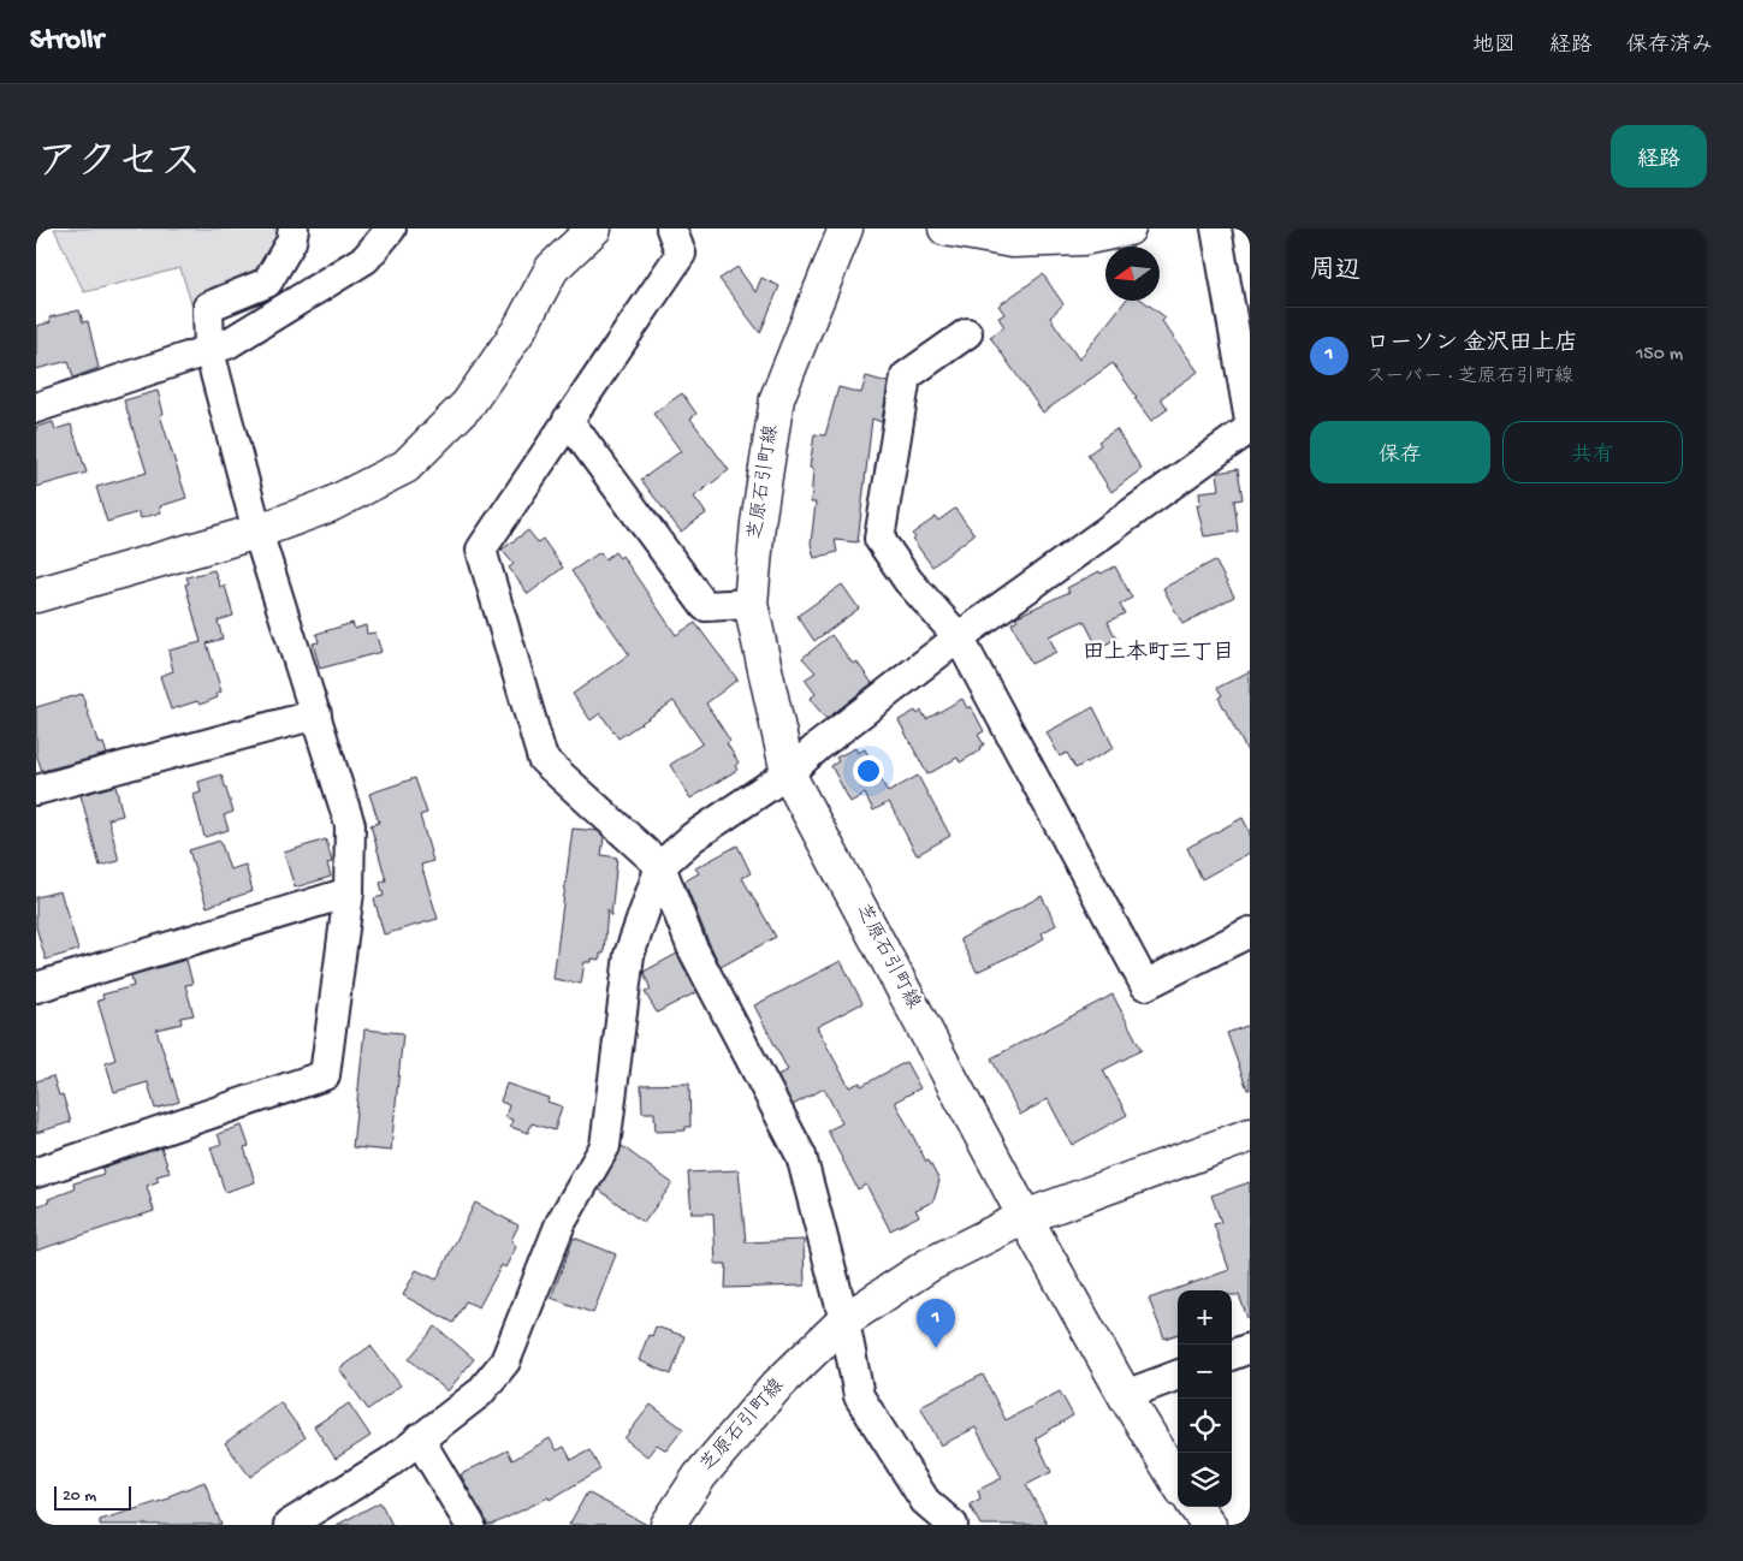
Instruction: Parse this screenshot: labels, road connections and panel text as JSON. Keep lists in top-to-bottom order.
{
  "streets": {
    "main road": ["芝原石引町線"]
  },
  "districts": ["田上本町三丁目"],
  "scale_bar": "20 m",
  "north": "left",
  "page": {
    "header": "Strollr",
    "nav": ["地図", "経路", "保存済み"],
    "title": "アクセス",
    "buttons": [
      "経路",
      ["保存", "共有"]
    ],
    "heading": "周辺",
    "list": [
      {
        "mark": "1",
        "name": "ローソン 金沢田上店",
        "note": "スーパー · 芝原石引町線",
        "value": "150 m"
      }
    ],
    "map_buttons": ["+", "−"],
    "pins": "1",
    "scale": "20 m"
  }
}
